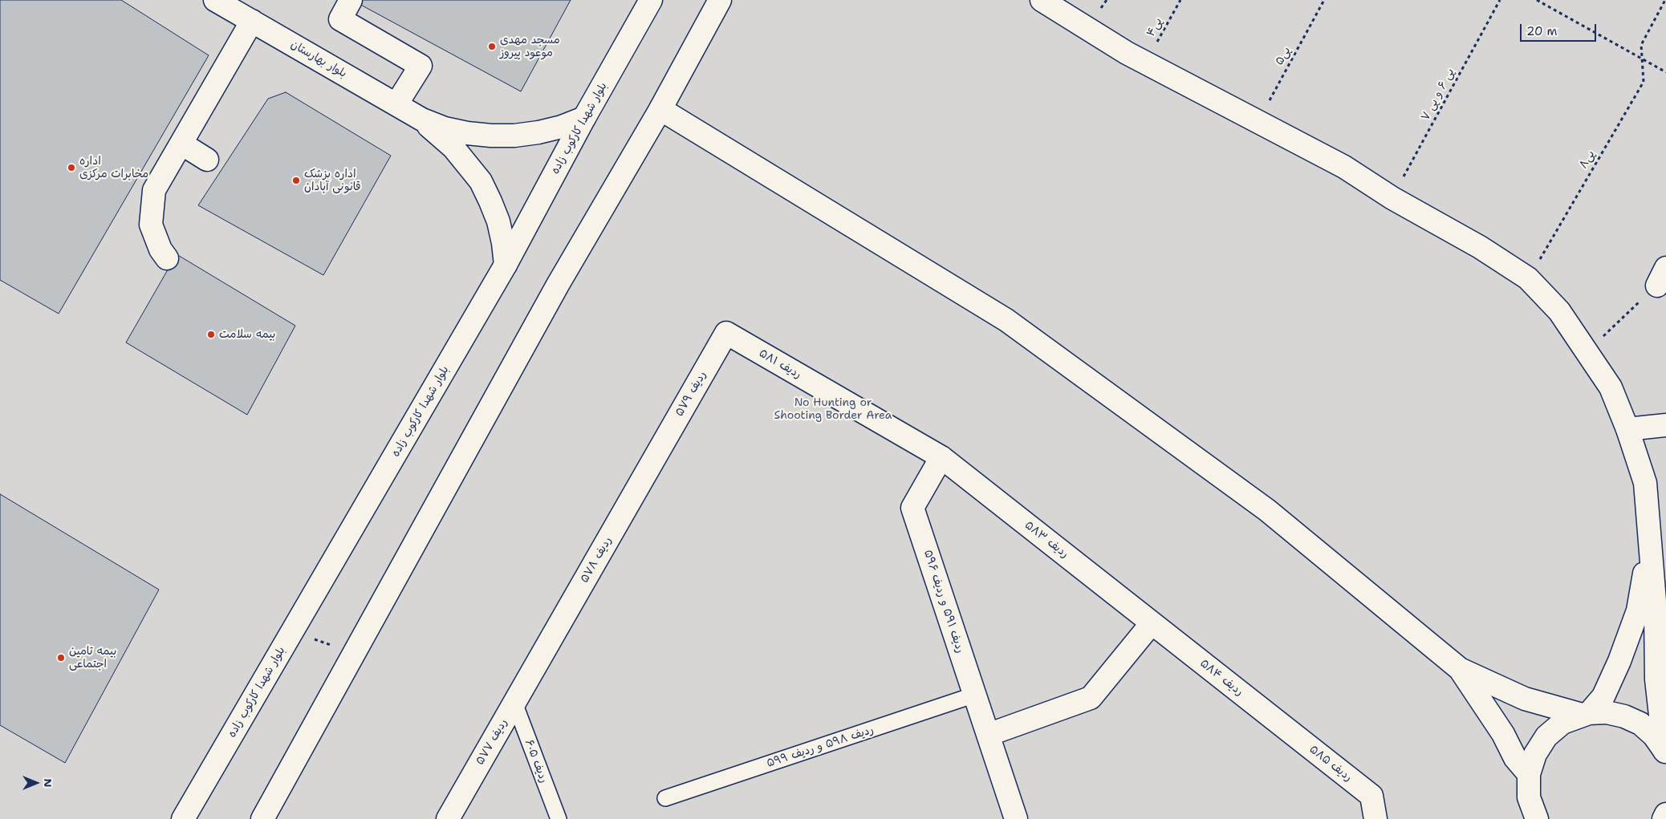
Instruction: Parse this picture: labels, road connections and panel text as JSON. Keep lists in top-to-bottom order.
{
  "streets": {
    "street": [
      "بلوار بهارستان",
      "بلوار شهدا کارکوب زاده",
      "ردیف ۵۸۱",
      "ردیف ۵۷۹",
      "ردیف ۵۸۳",
      "ردیف ۵۷۸",
      "ردیف ۵۹۱ و ردیف ۵۹۶",
      "ردیف ۵۸۴",
      "ردیف ۵۷۷",
      "ردیف ۵۸۵"
    ],
    "lane": ["ردیف ۵۹۸ و ردیف ۵۹۹", "ردیف ۶۰۵"],
    "path": [
      "پی۴",
      "پی۵",
      "پی ۶ و پی ۷",
      "پی۸"
    ]
  },
  "crossings": [
    ["ردیف ۵۸۱", "ردیف ۵۷۹"],
    ["ردیف ۵۸۱", "ردیف ۵۸۳"],
    ["ردیف ۵۸۱", "ردیف ۵۹۱ و ردیف ۵۹۶"],
    ["ردیف ۵۷۹", "ردیف ۵۷۸"],
    ["ردیف ۵۸۳", "ردیف ۵۹۱ و ردیف ۵۹۶"],
    ["ردیف ۵۸۳", "ردیف ۵۸۴"],
    ["ردیف ۵۷۸", "ردیف ۵۷۷"],
    ["ردیف ۵۹۱ و ردیف ۵۹۶", "ردیف ۵۹۸ و ردیف ۵۹۹"],
    ["ردیف ۵۸۴", "ردیف ۵۸۵"],
    ["ردیف ۵۷۷", "ردیف ۶۰۵"]
  ],
  "parks": ["No Hunting or Shooting Border Area"],
  "places": [
    "مسجد مهدی موعود پیروز",
    "اداره مخابرات مرکزی",
    "اداره پزشک قانونی آبادان",
    "بیمه سلامت",
    "بیمه تامین اجتماعی"
  ],
  "scale_bar": "20 m",
  "north": "right"
}
